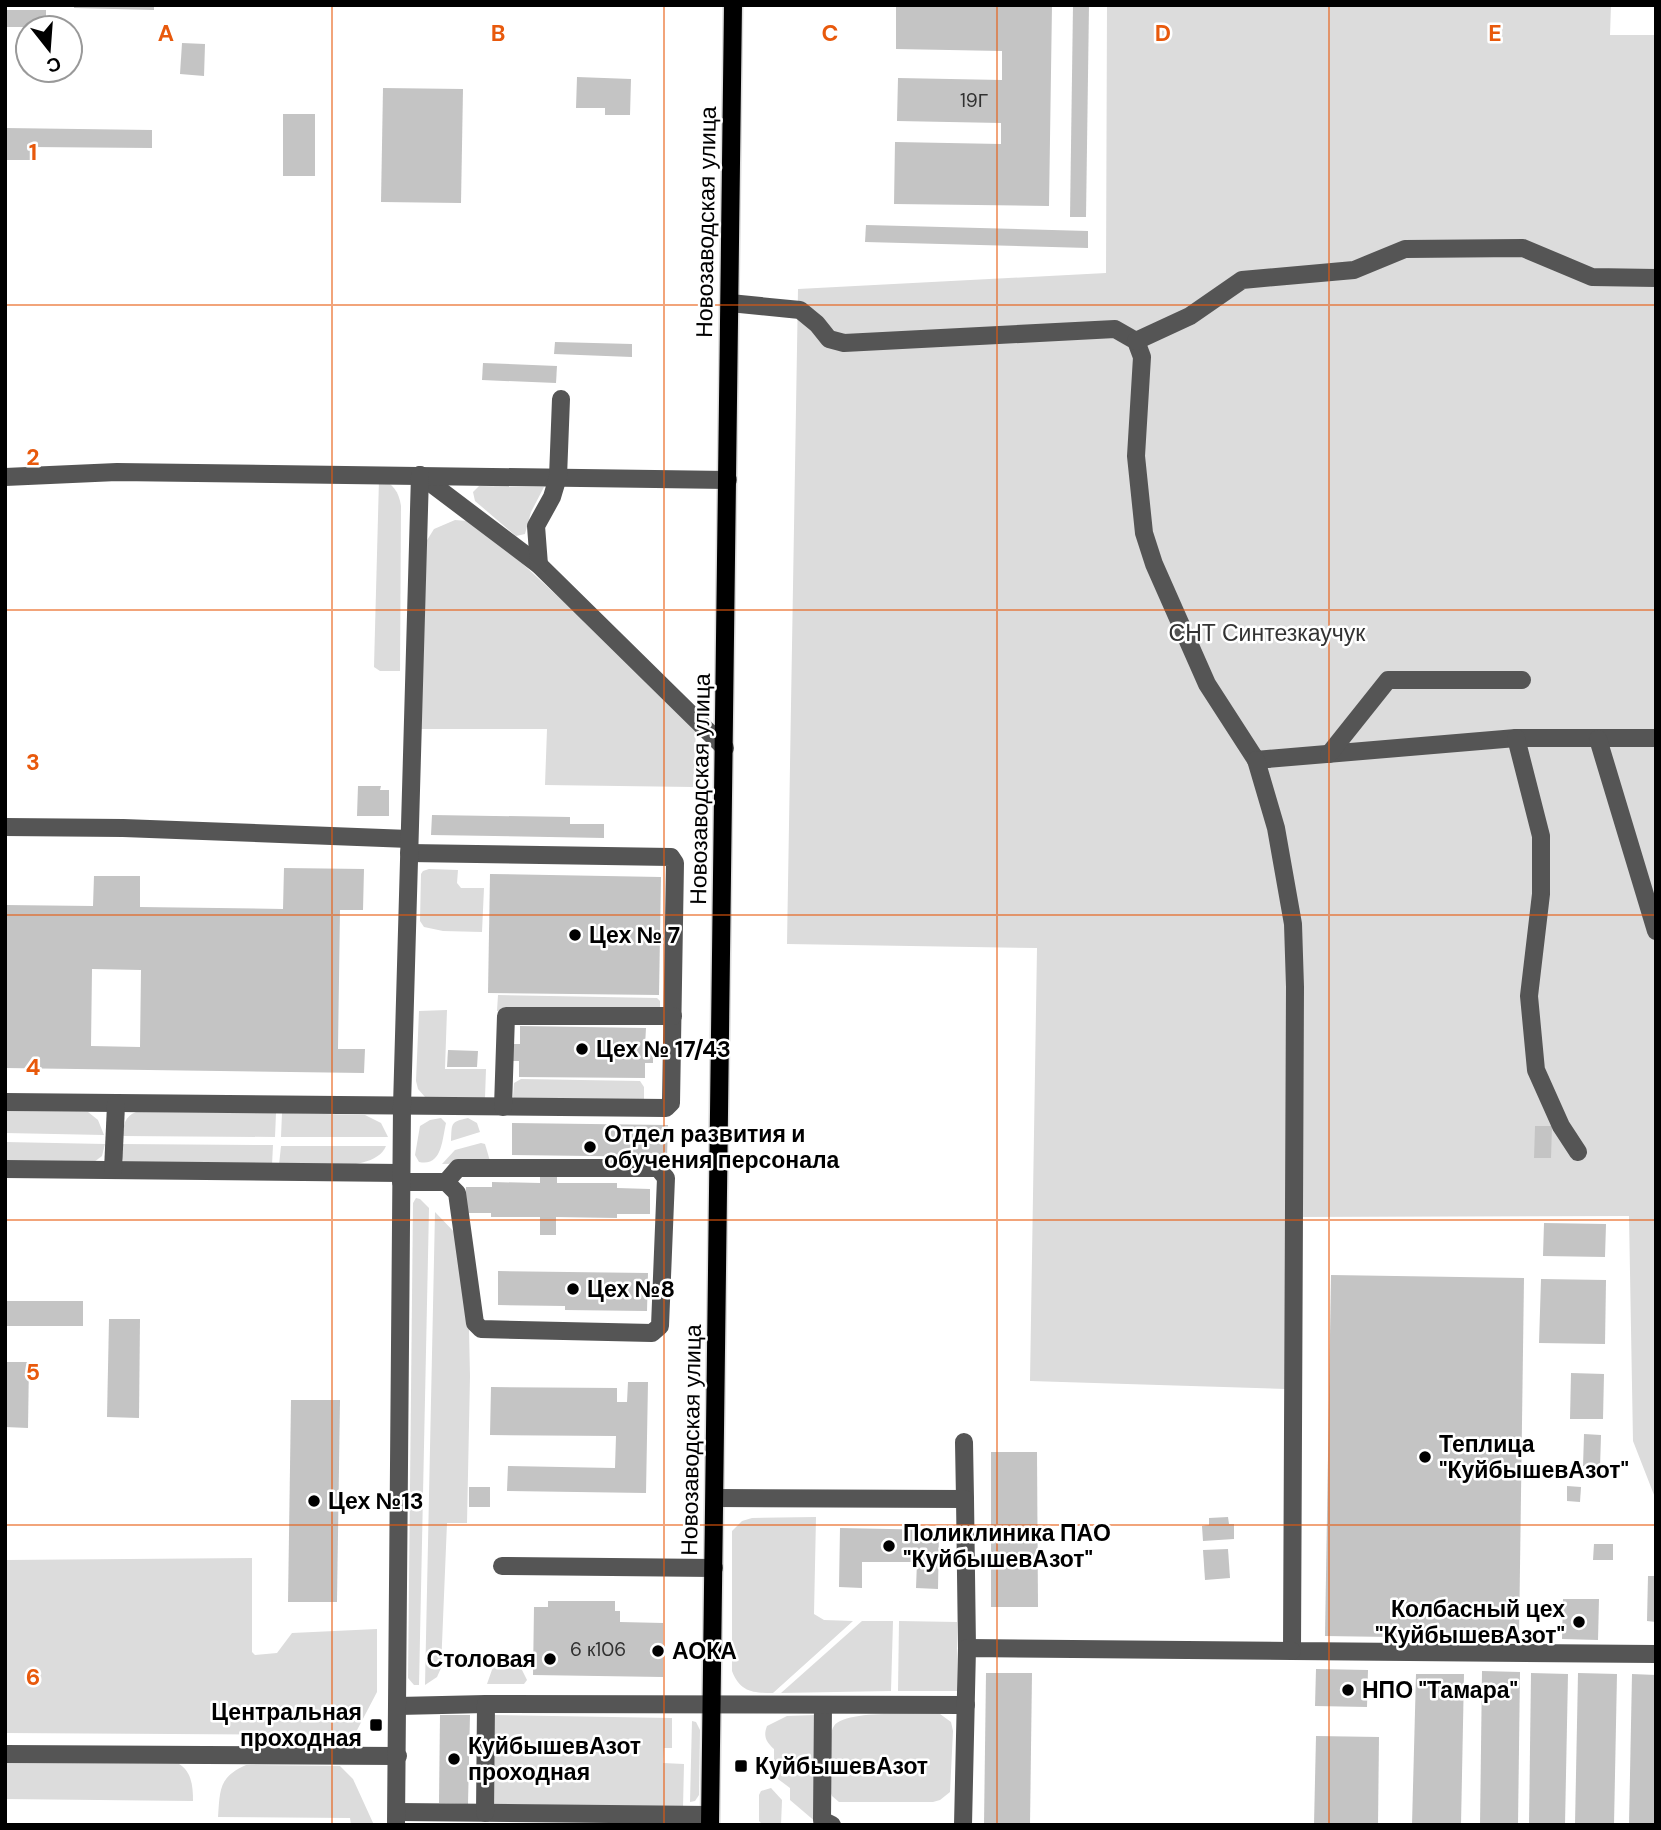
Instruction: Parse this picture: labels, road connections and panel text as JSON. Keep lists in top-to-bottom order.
{
  "streets": {
    "main road": ["Новозаводская улица"]
  },
  "parks": ["СНТ Синтезкаучук"],
  "places": {
    "other": [
      "Цех № 7",
      "Цех № 17/43",
      "Отдел развития и обучения персонала",
      "Цех №8",
      "Теплица \"КуйбышевАзот\"",
      "Цех №13",
      "Поликлиника ПАО \"КуйбышевАзот\"",
      "Колбасный цех \"КуйбышевАзот\"",
      "АОКА",
      "Столовая",
      "НПО \"Тамара\"",
      "КуйбышевАзот проходная"
    ],
    "transit": ["Центральная проходная", "КуйбышевАзот"]
  },
  "house_numbers": ["19Г", "6 к106"],
  "north": "bottom",
  "grid": {
    "columns": [
      "A",
      "B",
      "C",
      "D",
      "E"
    ],
    "rows": [
      "1",
      "2",
      "3",
      "4",
      "5",
      "6"
    ]
  }
}
